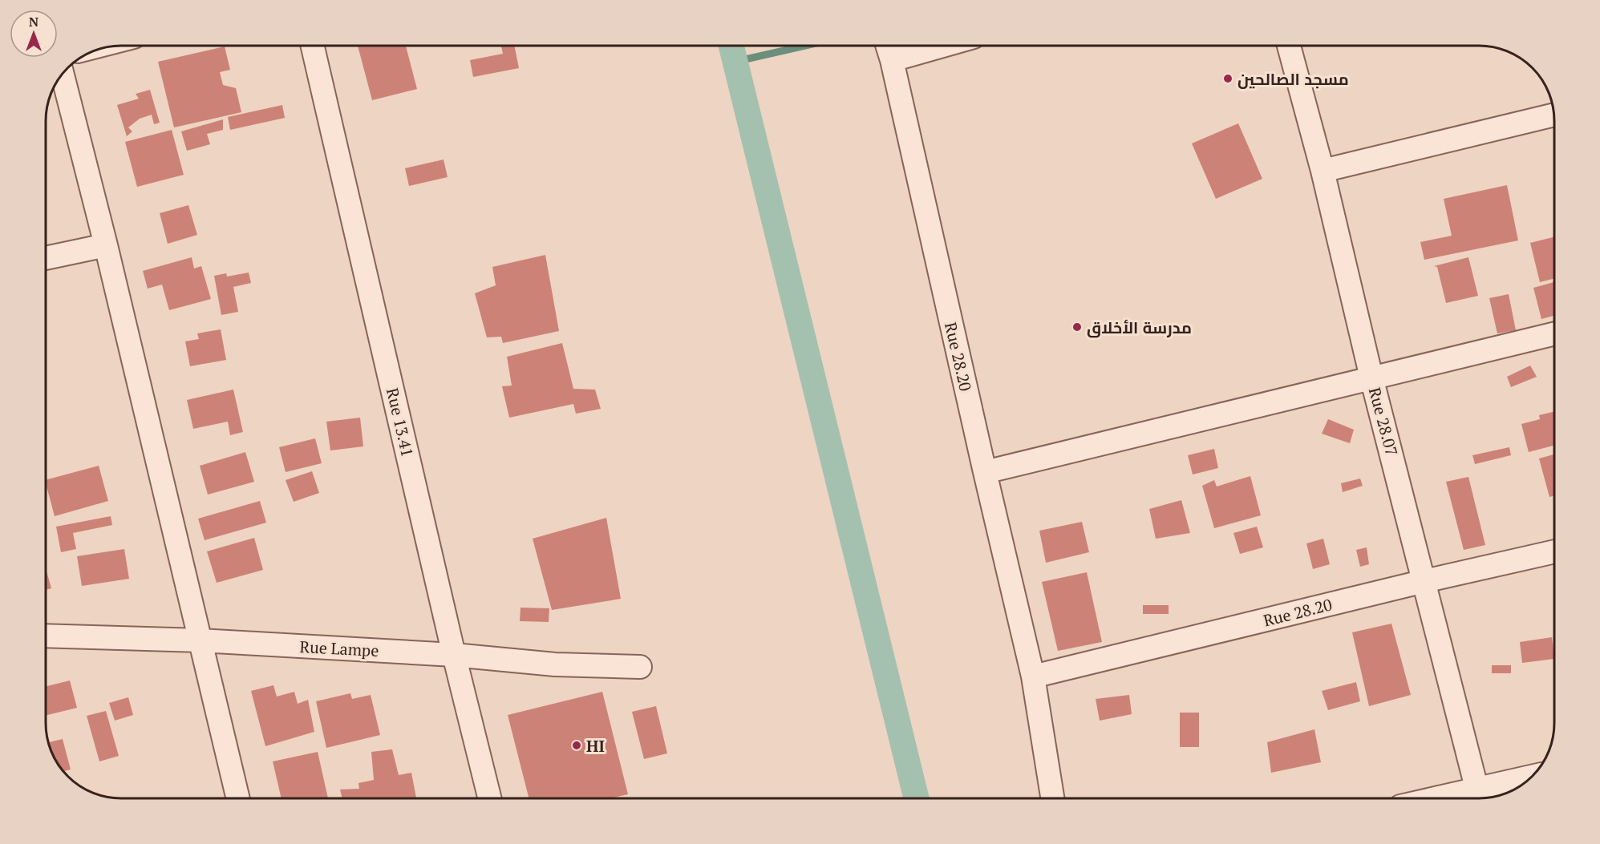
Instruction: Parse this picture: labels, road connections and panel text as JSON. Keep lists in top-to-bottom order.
{
  "streets": {
    "street": [
      "Rue 28.20",
      "Rue 28.07",
      "Rue 13.41",
      "Rue Lampe"
    ]
  },
  "crossings": [
    ["Rue 28.20", "Rue 28.07"],
    ["Rue 13.41", "Rue Lampe"]
  ],
  "places": ["مسجد الصالحين", "مدرسة الأخلاق", "HI"],
  "north": "top"
}
